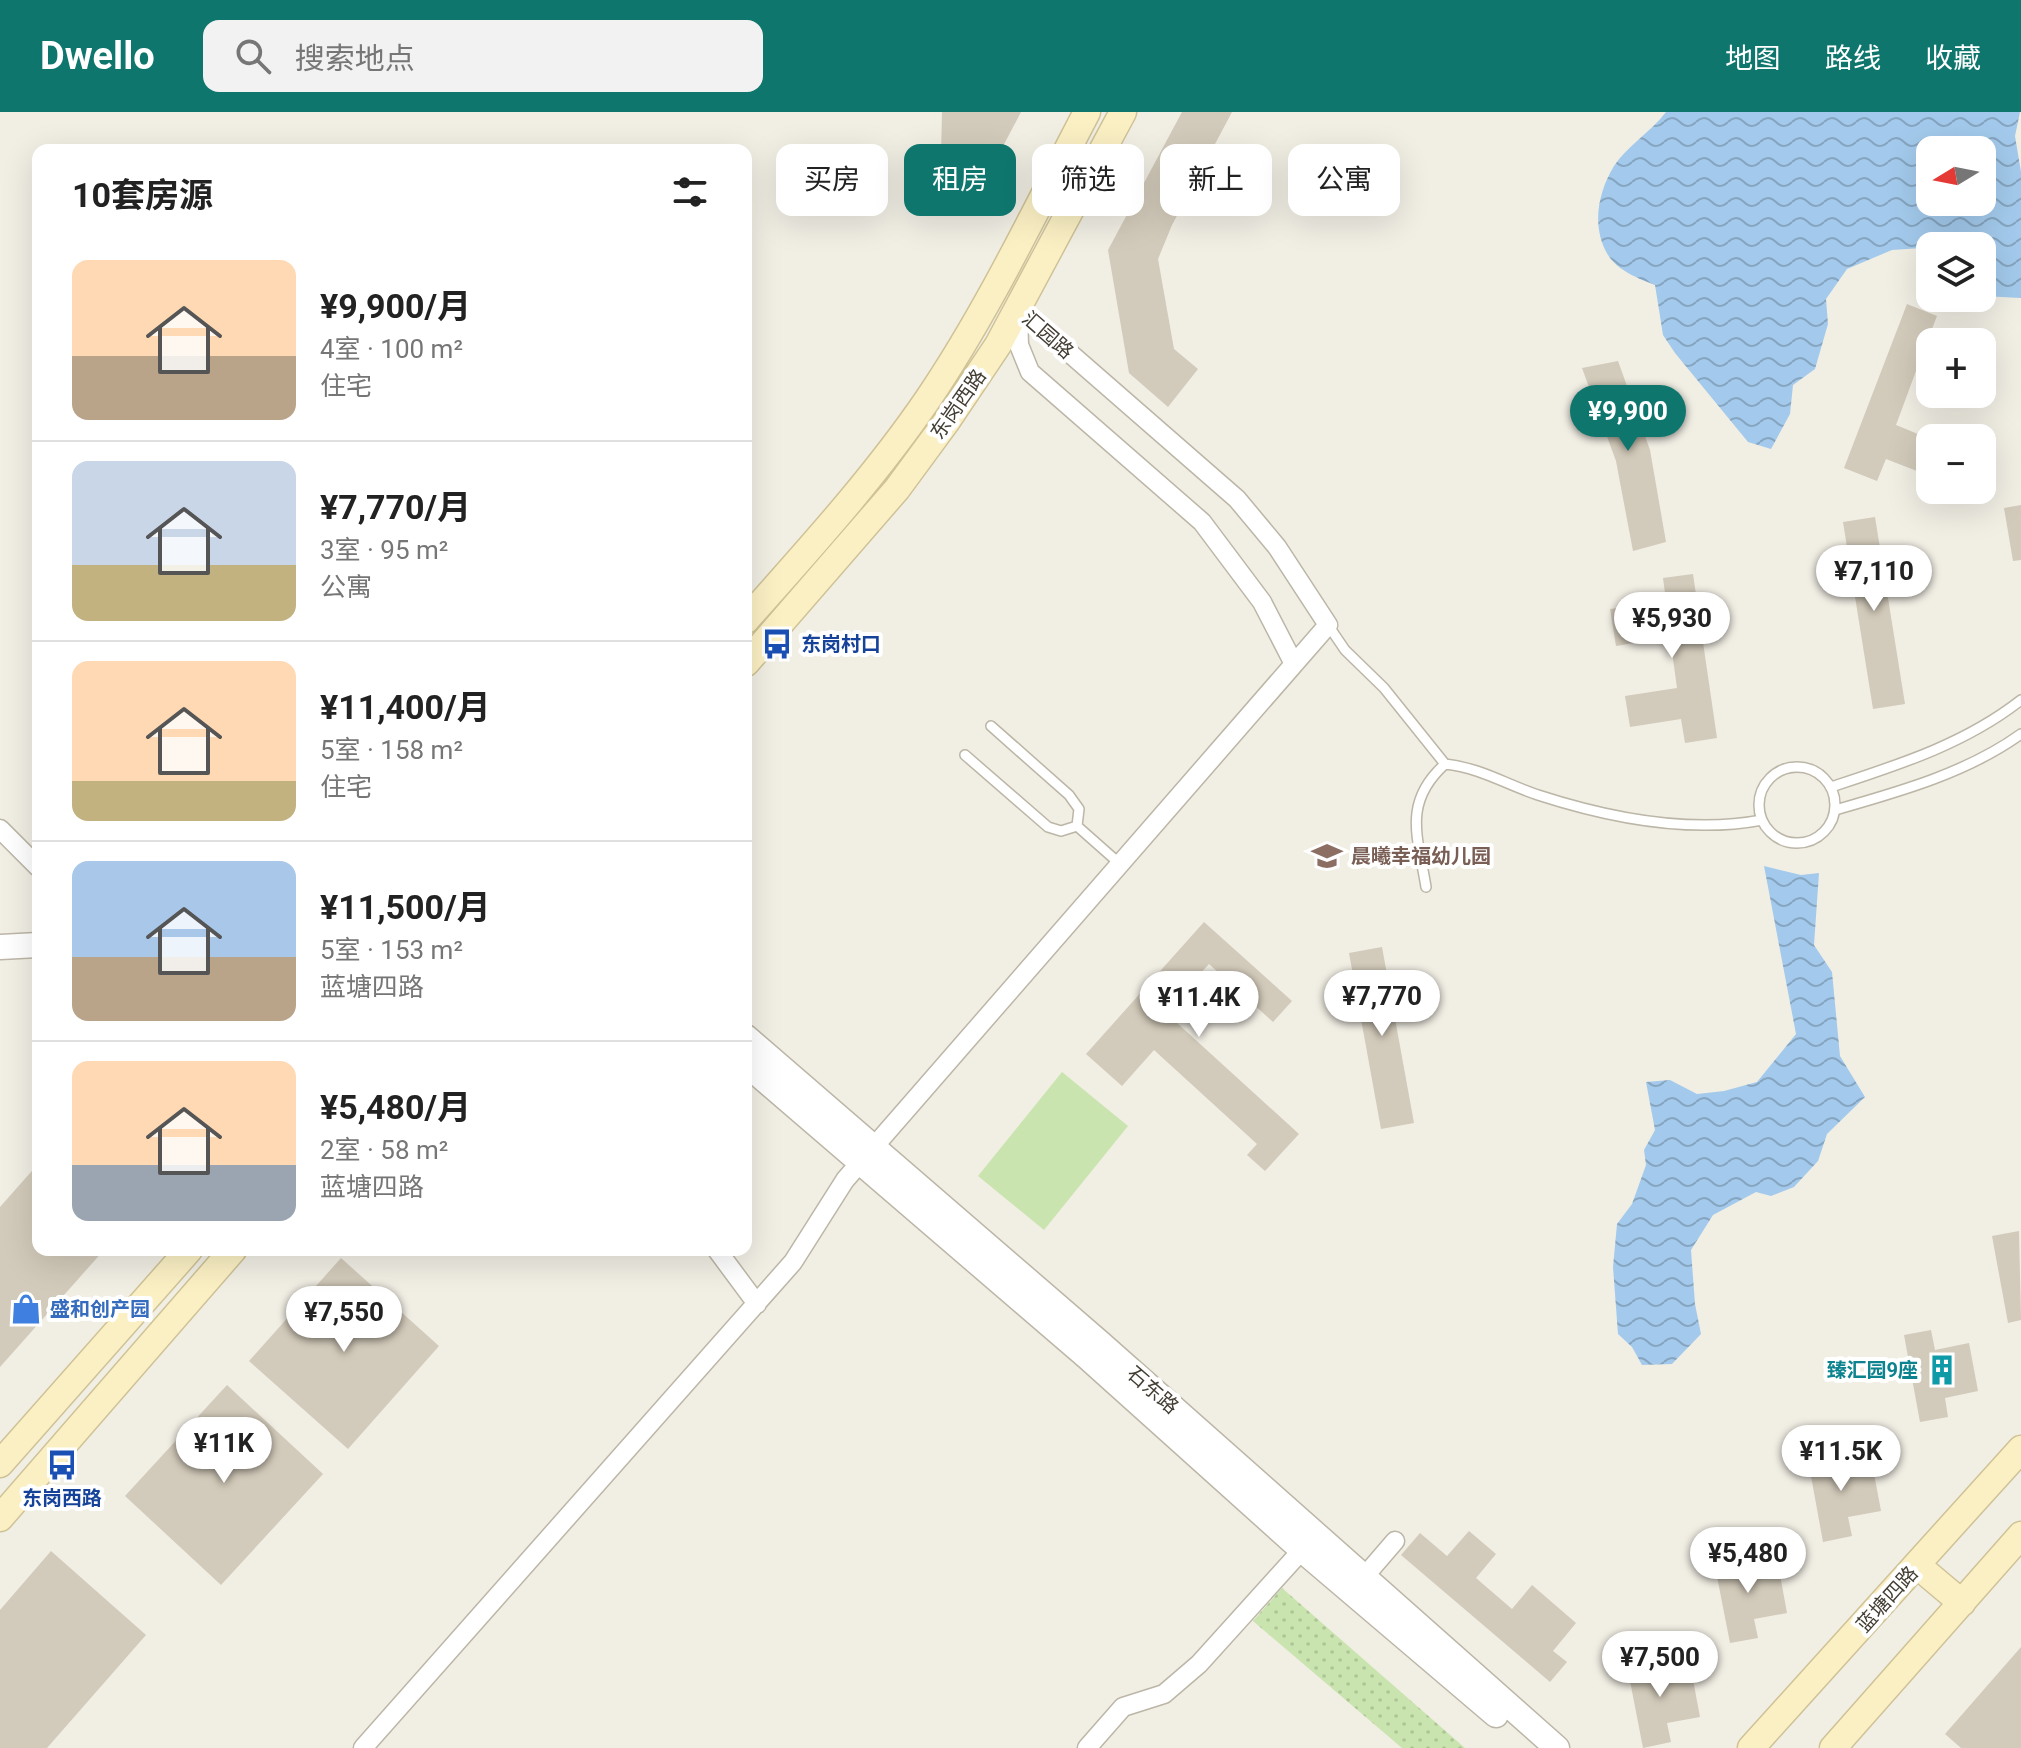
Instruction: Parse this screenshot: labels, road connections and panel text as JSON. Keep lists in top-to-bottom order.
{
  "streets": {
    "main road": ["东岗西路", "蓝塘四路"],
    "street": ["汇园路", "石东路"]
  },
  "crossings": [
    ["汇园路", "东岗西路"]
  ],
  "places": {
    "bus stop": ["东岗村口", "东岗西路"],
    "school or university": ["晨曦幸福幼儿园"],
    "shop": ["盛和创产园"],
    "building": ["臻汇园9座"]
  },
  "north": "left",
  "page": {
    "header": "Dwello",
    "search": "搜索地点",
    "nav": ["地图", "路线", "收藏"],
    "map_buttons": ["+", "−"],
    "chip": [
      "买房",
      "租房",
      "筛选",
      "新上",
      "公寓"
    ],
    "heading": "10套房源",
    "list": [
      {
        "name": "¥9,900/月",
        "note": "4室 · 100 m² · 住宅"
      },
      {
        "name": "¥7,770/月",
        "note": "3室 · 95 m² · 公寓"
      },
      {
        "name": "¥11,400/月",
        "note": "5室 · 158 m² · 住宅"
      },
      {
        "name": "¥11,500/月",
        "note": "5室 · 153 m² · 蓝塘四路"
      },
      {
        "name": "¥5,480/月",
        "note": "2室 · 58 m² · 蓝塘四路"
      }
    ],
    "price": [
      "¥9,900",
      "¥7,110",
      "¥5,930",
      "¥7,770",
      "¥11.4K",
      "¥7,550",
      "¥11K",
      "¥11.5K",
      "¥5,480",
      "¥7,500"
    ]
  }
}
